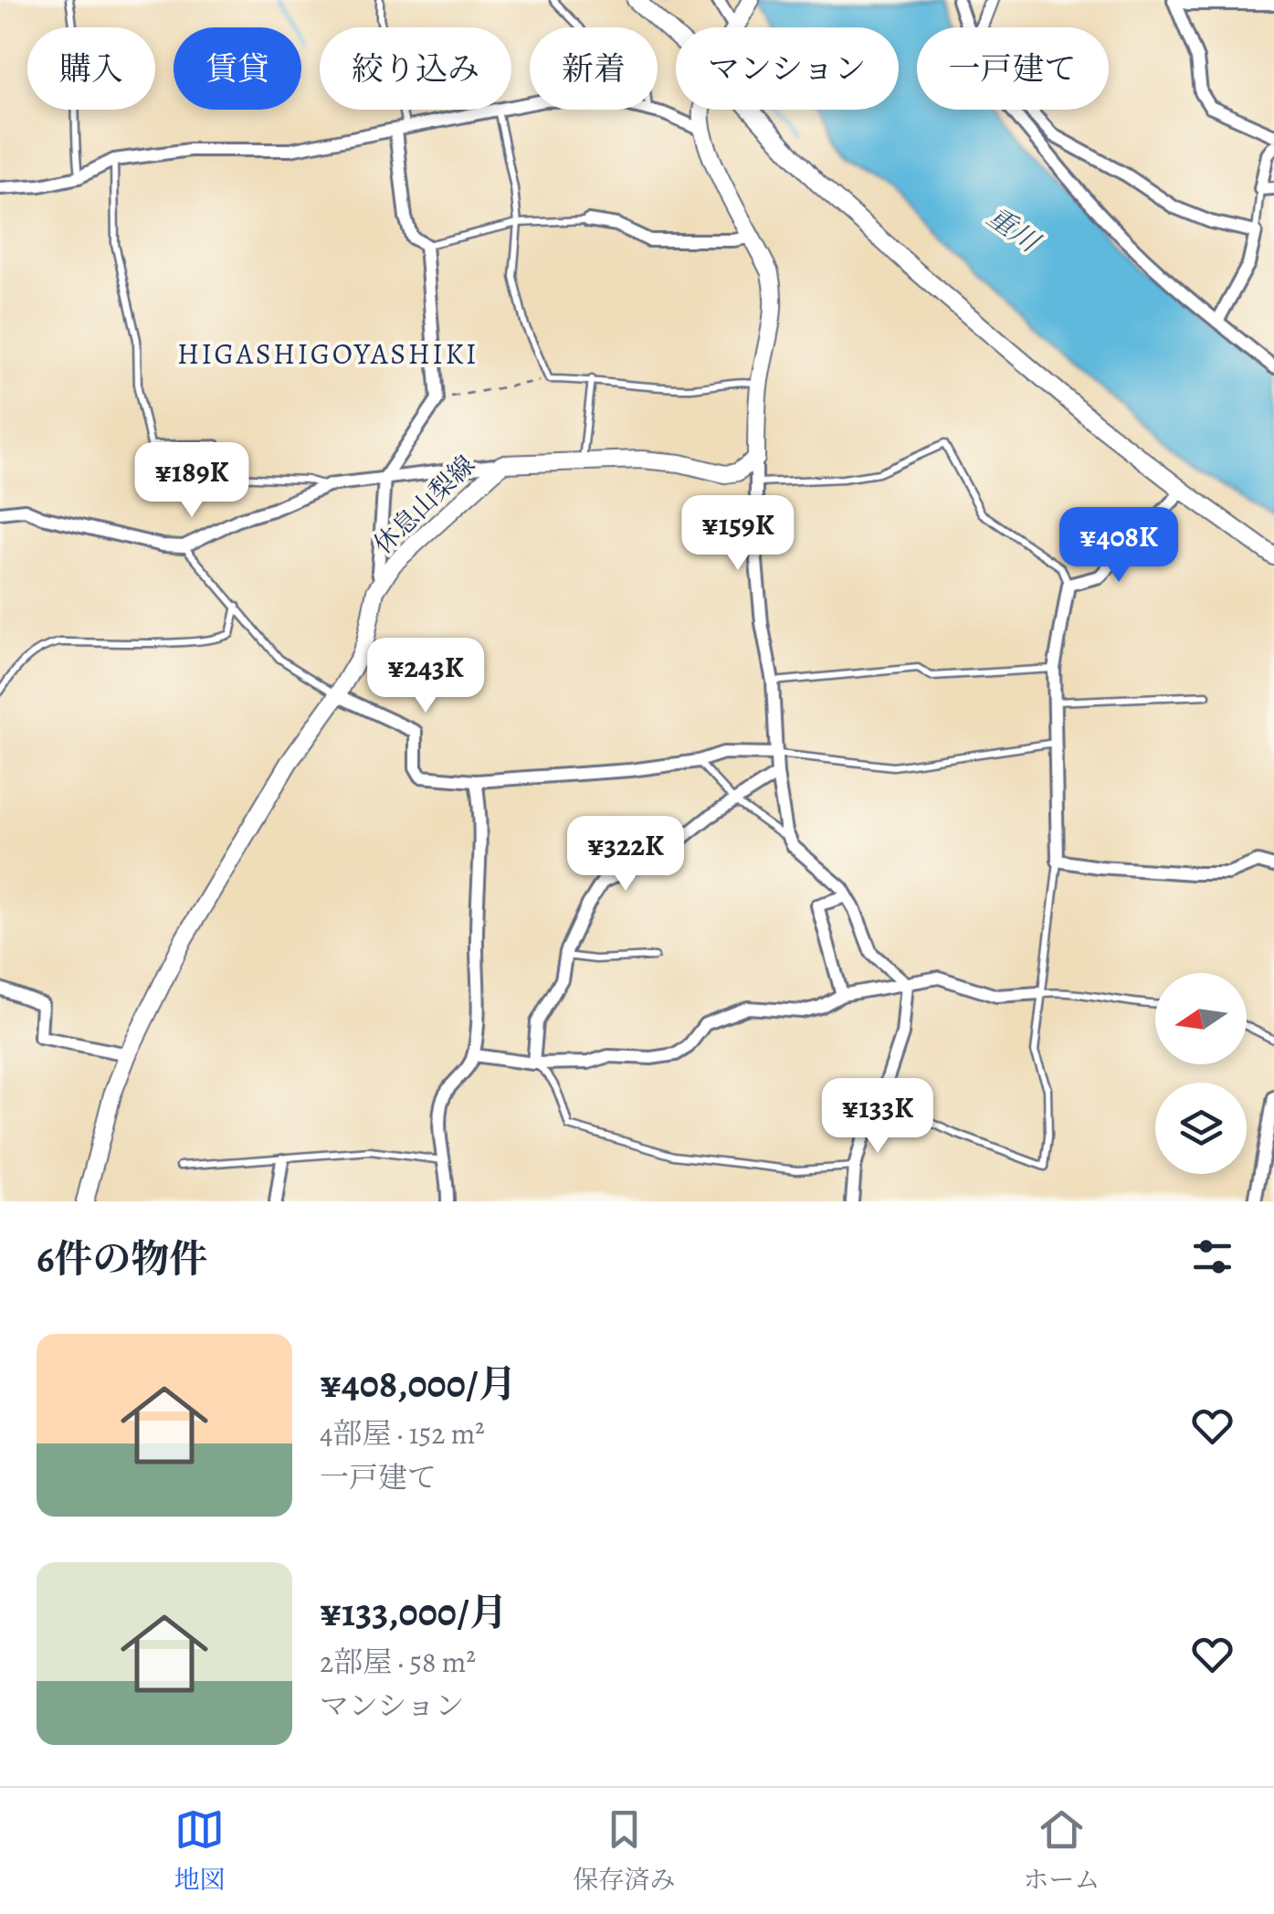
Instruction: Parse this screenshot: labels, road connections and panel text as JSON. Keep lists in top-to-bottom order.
{
  "streets": {
    "main road": ["休息山梨線"]
  },
  "districts": ["HIGASHIGOYASHIKI"],
  "water": ["重川"],
  "north": "left",
  "page": {
    "chip": [
      "購入",
      "賃貸",
      "絞り込み",
      "新着",
      "マンション",
      "一戸建て"
    ],
    "price": [
      "¥189K",
      "¥159K",
      "¥408K",
      "¥243K",
      "¥322K",
      "¥133K"
    ],
    "heading": "6件の物件",
    "list": [
      {
        "name": "¥408,000/月",
        "note": "4部屋 · 152 m² · 一戸建て"
      },
      {
        "name": "¥133,000/月",
        "note": "2部屋 · 58 m² · マンション"
      }
    ],
    "tabs": ["地図", "保存済み", "ホーム"]
  }
}
